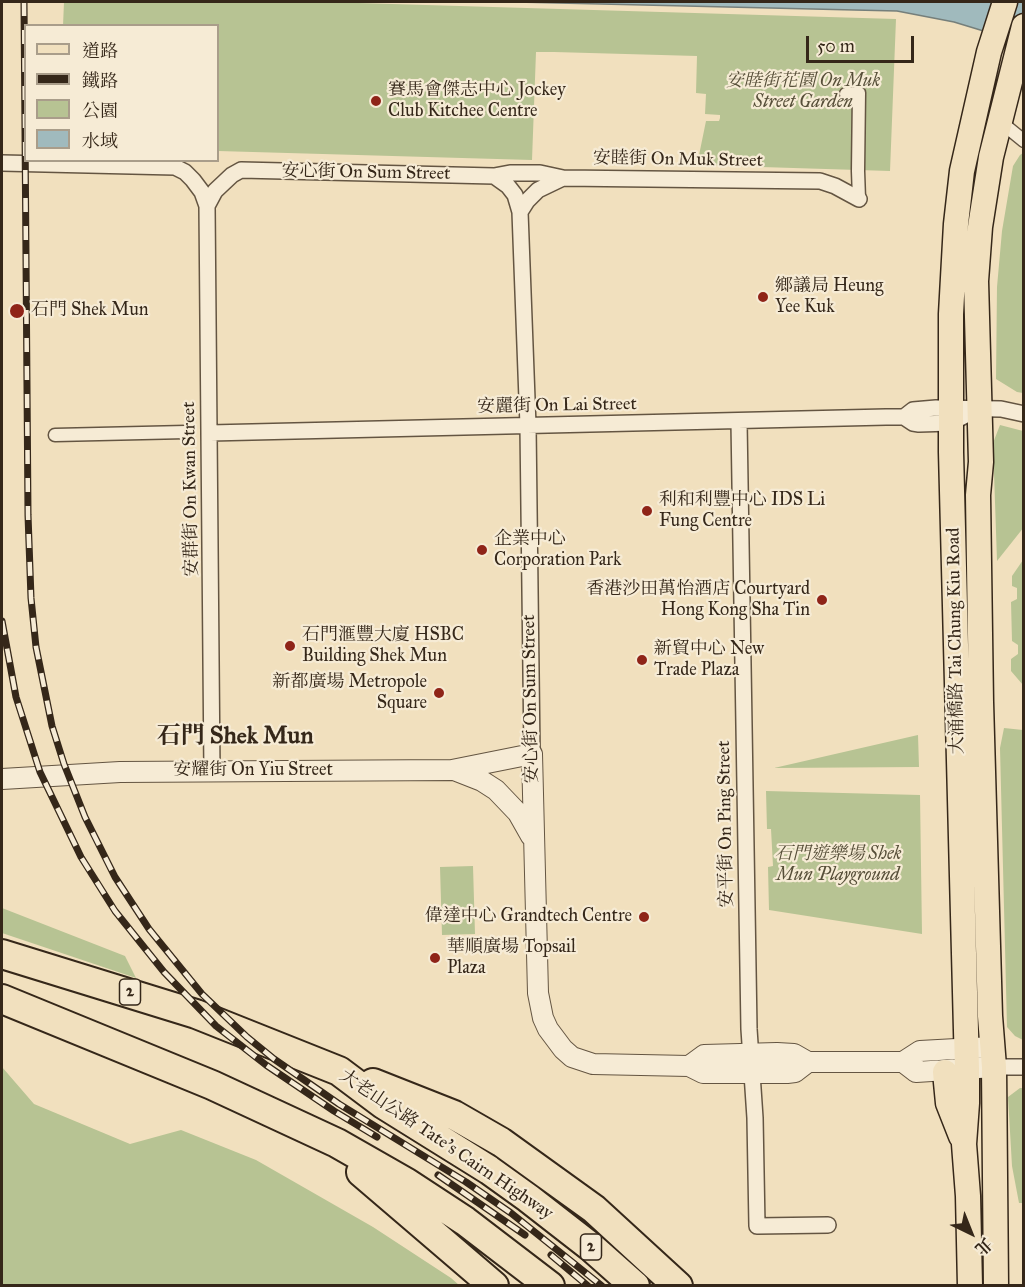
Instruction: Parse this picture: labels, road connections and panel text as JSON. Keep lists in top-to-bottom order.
{
  "streets": {
    "highway": ["2", "大老山公路 Tate's Cairn Highway"],
    "main road": ["大涌橋路 Tai Chung Kiu Road"],
    "street": [
      "安睦街 On Muk Street",
      "安心街 On Sum Street",
      "安麗街 On Lai Street",
      "安群街 On Kwan Street",
      "安耀街 On Yiu Street",
      "安平街 On Ping Street"
    ]
  },
  "crossings": [
    ["安睦街 On Muk Street", "安心街 On Sum Street"],
    ["安心街 On Sum Street", "安麗街 On Lai Street"],
    ["安心街 On Sum Street", "安群街 On Kwan Street"],
    ["安心街 On Sum Street", "大涌橋路 Tai Chung Kiu Road"],
    ["安心街 On Sum Street", "安耀街 On Yiu Street"],
    ["安心街 On Sum Street", "安平街 On Ping Street"],
    ["安麗街 On Lai Street", "安群街 On Kwan Street"],
    ["安麗街 On Lai Street", "大涌橋路 Tai Chung Kiu Road"],
    ["安麗街 On Lai Street", "安平街 On Ping Street"],
    ["安群街 On Kwan Street", "安耀街 On Yiu Street"]
  ],
  "districts": ["石門 Shek Mun"],
  "parks": ["安睦街花園 On Muk Street Garden", "石門遊樂場 Shek Mun Playground"],
  "places": [
    "賽馬會傑志中心 Jockey Club Kitchee Centre",
    "鄉議局 Heung Yee Kuk",
    "石門 Shek Mun",
    "利和利豐中心 IDS Li Fung Centre",
    "企業中心 Corporation Park",
    "香港沙田萬怡酒店 Courtyard Hong Kong Sha Tin",
    "石門滙豐大廈 HSBC Building Shek Mun",
    "新貿中心 New Trade Plaza",
    "新都廣場 Metropole Square",
    "偉達中心 Grandtech Centre",
    "華順廣場 Topsail Plaza"
  ],
  "legend": [
    "道路",
    "鐵路",
    "公園",
    "水域"
  ],
  "scale_bar": "50 m",
  "north": "bottom right"
}
